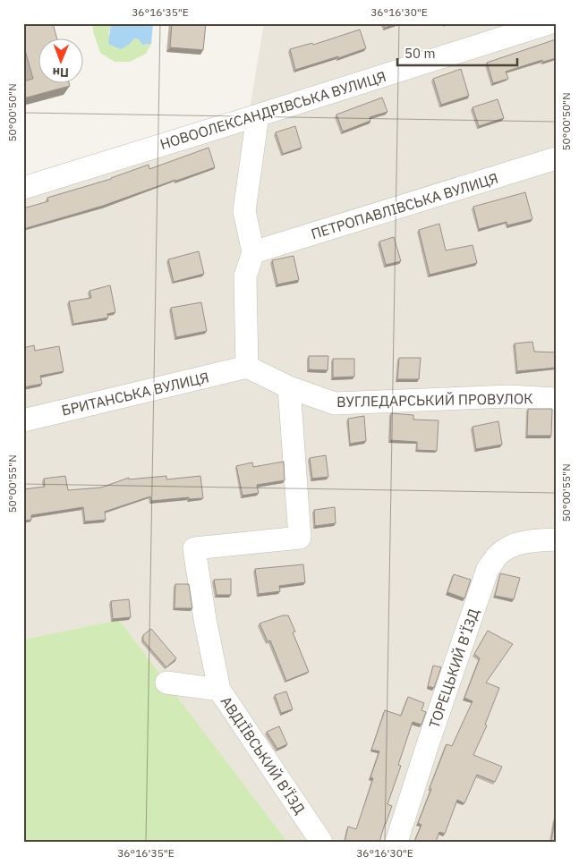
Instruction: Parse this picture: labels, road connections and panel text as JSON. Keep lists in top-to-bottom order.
{
  "streets": {
    "street": [
      "НОВООЛЕКСАНДРІВСЬКА ВУЛИЦЯ",
      "ПЕТРОПАВЛІВСЬКА ВУЛИЦЯ",
      "БРИТАНСЬКА ВУЛИЦЯ",
      "ВУГЛЕДАРСЬКИЙ ПРОВУЛОК",
      "ТОРЕЦЬКИЙ В’ЇЗД",
      "АВДІЇВСЬКИЙ В'ЇЗД"
    ]
  },
  "scale_bar": "50 m",
  "north": "bottom",
  "coordinates": [
    "36°16'35\"E",
    "36°16'30\"E",
    "50°00'50\"N",
    "50°00'55\"N"
  ]
}
